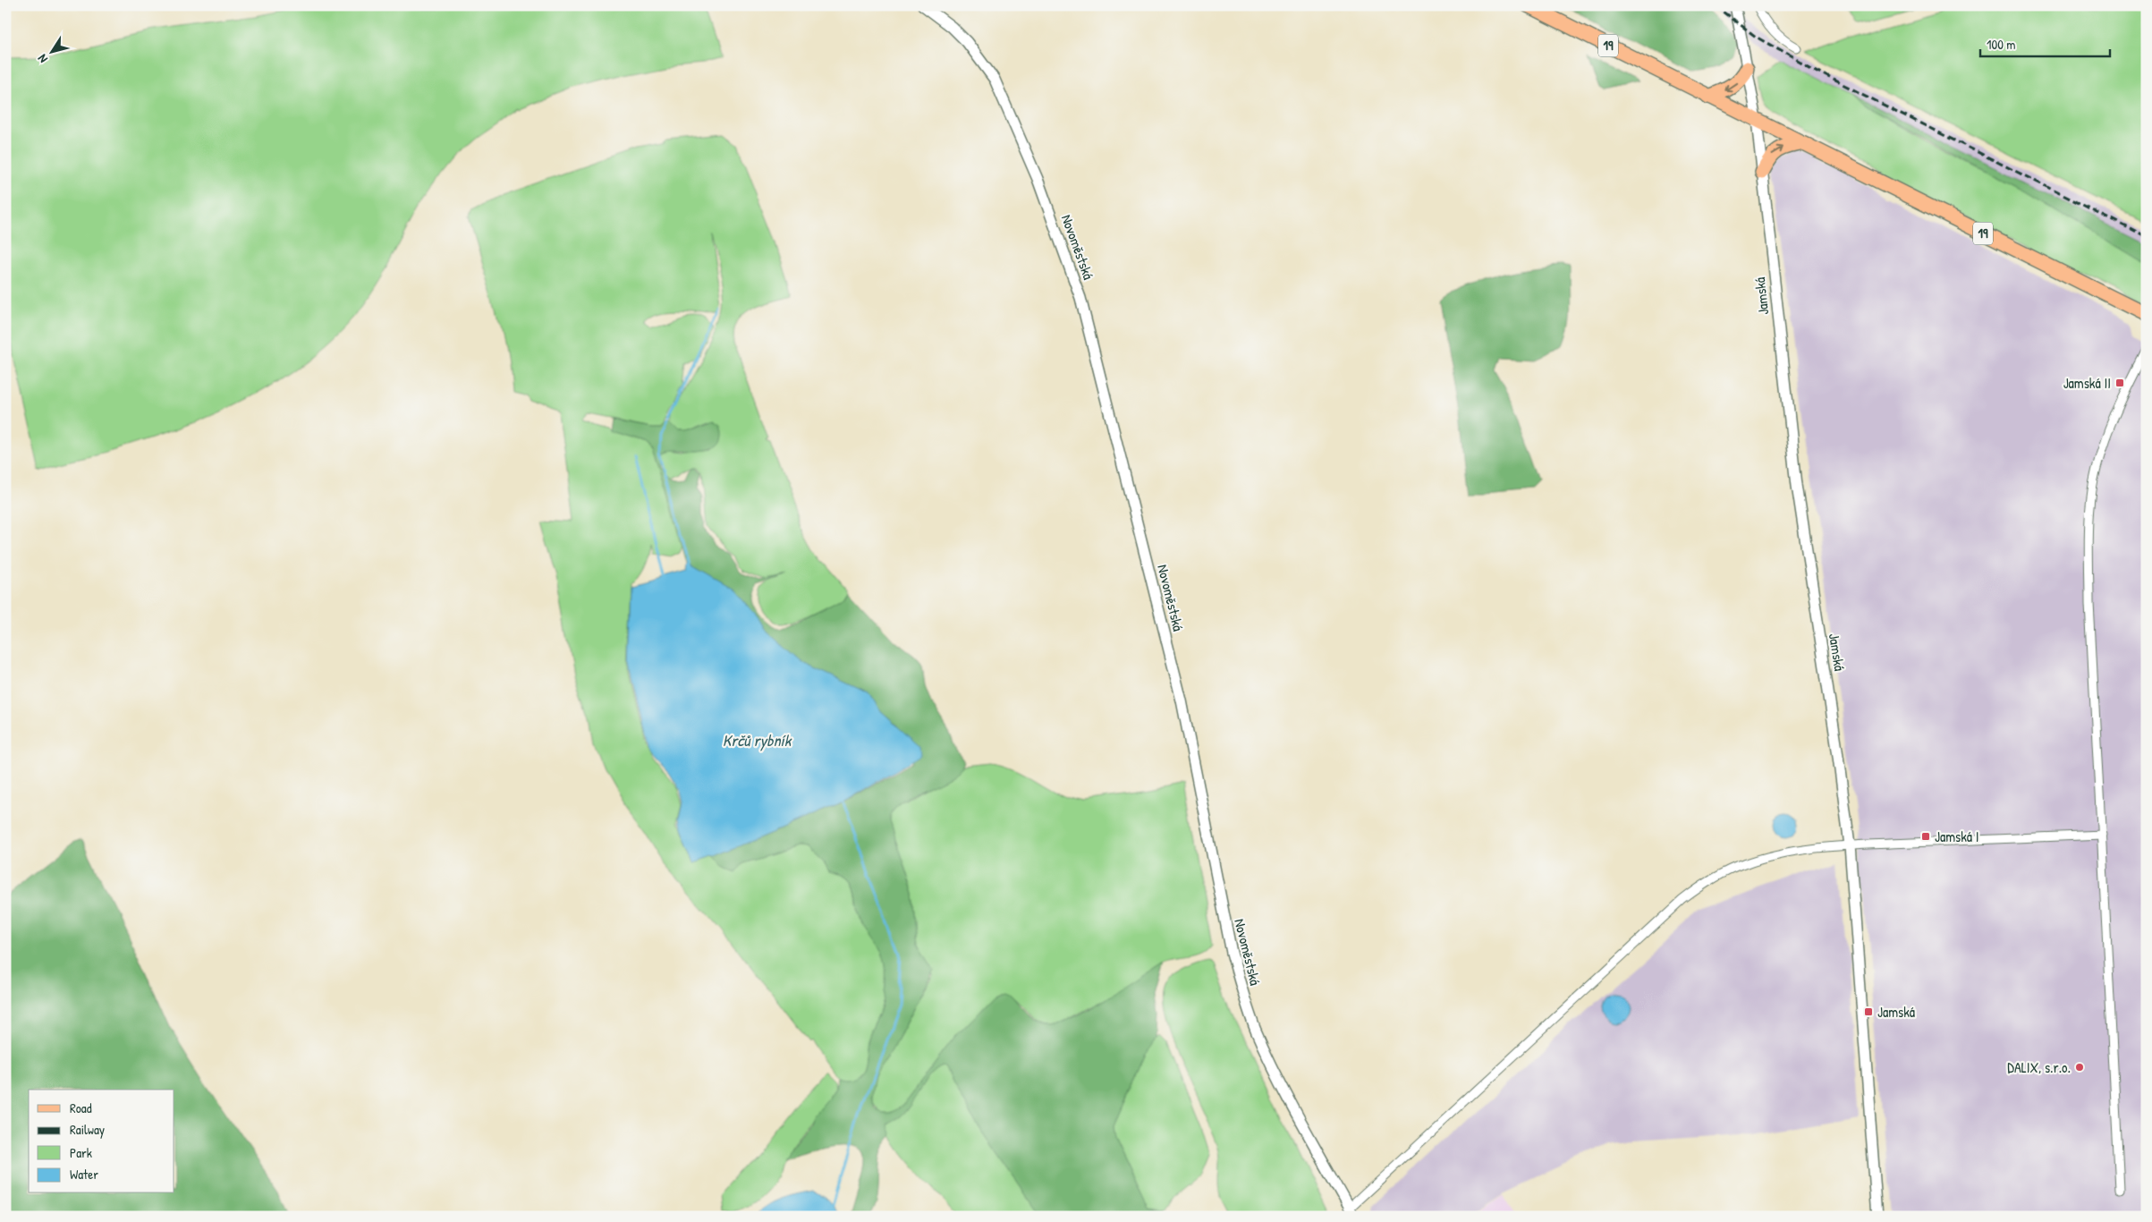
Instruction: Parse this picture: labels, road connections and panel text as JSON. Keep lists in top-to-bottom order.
{
  "streets": {
    "main road": ["19"],
    "street": ["Novoměstská", "Jamská"]
  },
  "crossings": [
    ["19", "Jamská"]
  ],
  "water": ["Krčů rybník"],
  "places": {
    "transit": ["Jamská II", "Jamská I", "Jamská"],
    "other": ["DALIX, s.r.o."]
  },
  "legend": [
    "Road",
    "Railway",
    "Park",
    "Water"
  ],
  "scale_bar": "100 m",
  "north": "bottom left"
}
